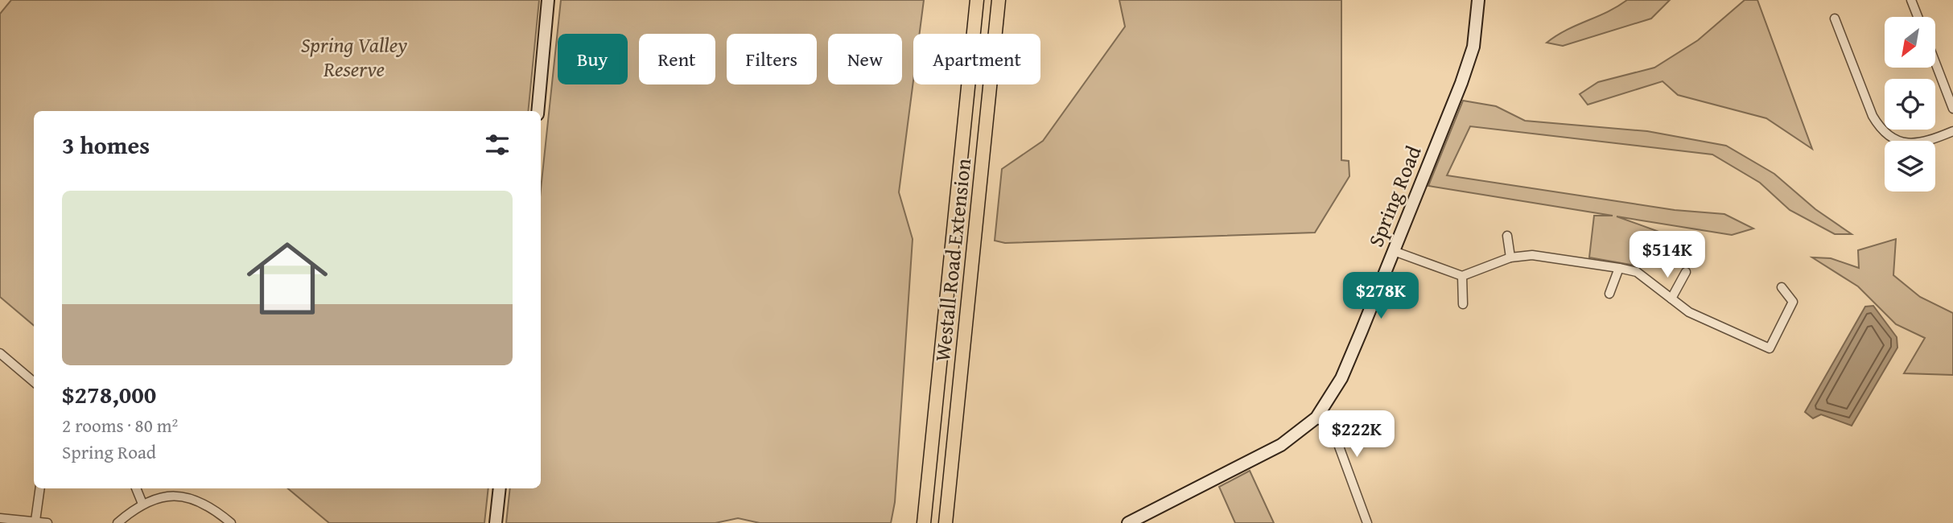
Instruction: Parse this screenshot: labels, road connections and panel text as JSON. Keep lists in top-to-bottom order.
{
  "streets": {
    "highway": ["Westall Road Extension"],
    "main road": ["Spring Road"]
  },
  "parks": ["Spring Valley Reserve"],
  "north": "bottom left",
  "page": {
    "chip": [
      "Buy",
      "Rent",
      "Filters",
      "New",
      "Apartment"
    ],
    "heading": "3 homes",
    "list": [
      {
        "name": "$278,000",
        "note": "2 rooms · 80 m² · Spring Road"
      }
    ],
    "price": ["$514K", "$278K", "$222K"]
  }
}
